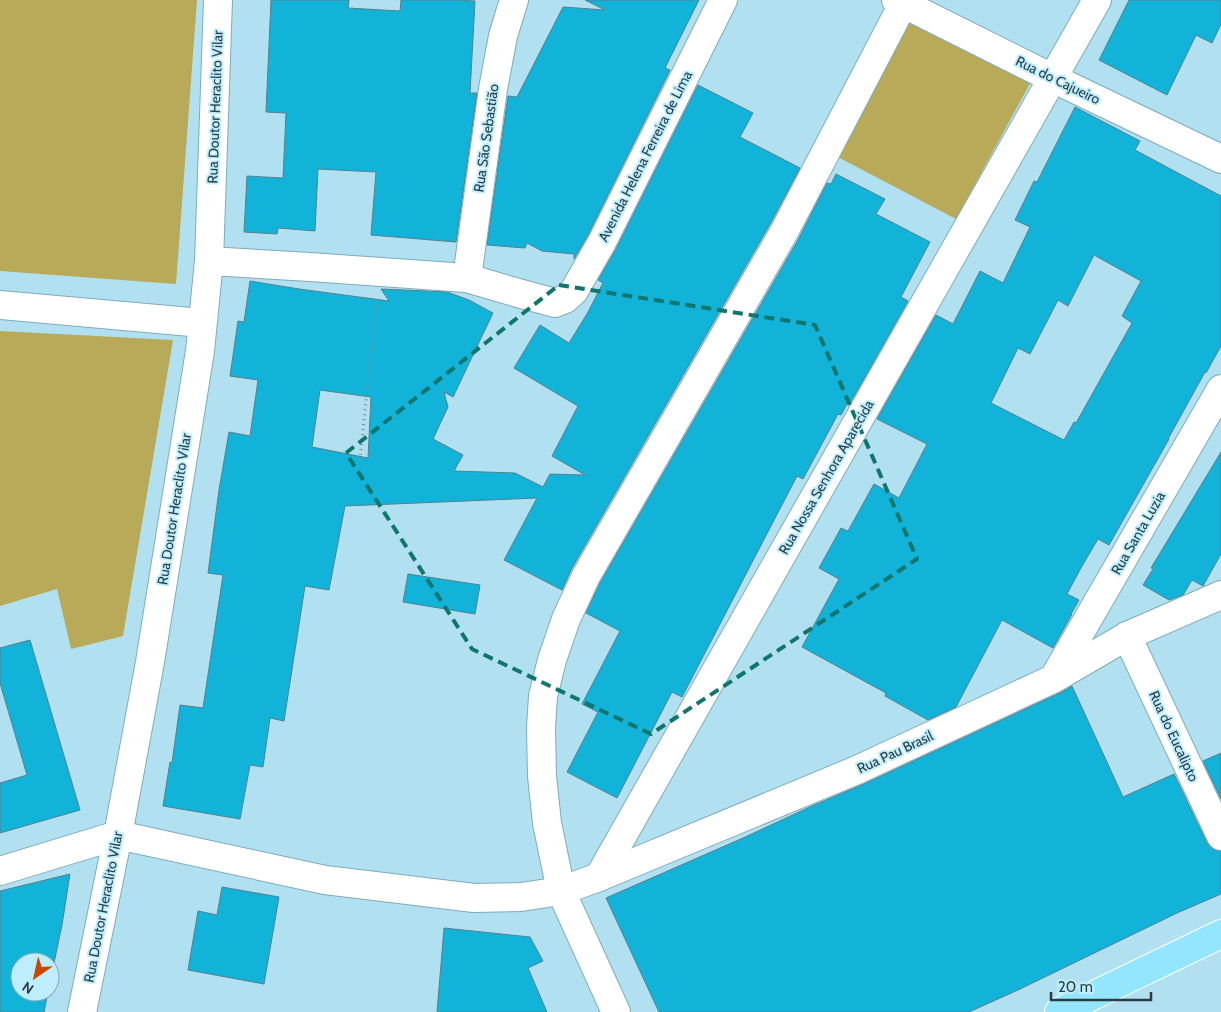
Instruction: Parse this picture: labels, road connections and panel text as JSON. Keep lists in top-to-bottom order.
{
  "streets": {
    "street": [
      "Rua do Cajueiro",
      "Rua Doutor Heraclito Vilar",
      "Rua São Sebastião",
      "Avenida Helena Ferreira de Lima",
      "Rua Nossa Senhora Aparecida",
      "Rua Santa Luzia",
      "Rua do Eucalipto",
      "Rua Pau Brasil"
    ]
  },
  "crossings": [
    ["Rua do Cajueiro", "Rua Nossa Senhora Aparecida"],
    ["Rua Doutor Heraclito Vilar", "Rua Pau Brasil"],
    ["Rua São Sebastião", "Avenida Helena Ferreira de Lima"],
    ["Rua Nossa Senhora Aparecida", "Rua Pau Brasil"],
    ["Rua Santa Luzia", "Rua Pau Brasil"],
    ["Rua do Eucalipto", "Rua Pau Brasil"]
  ],
  "scale_bar": "20 m",
  "north": "bottom left"
}
